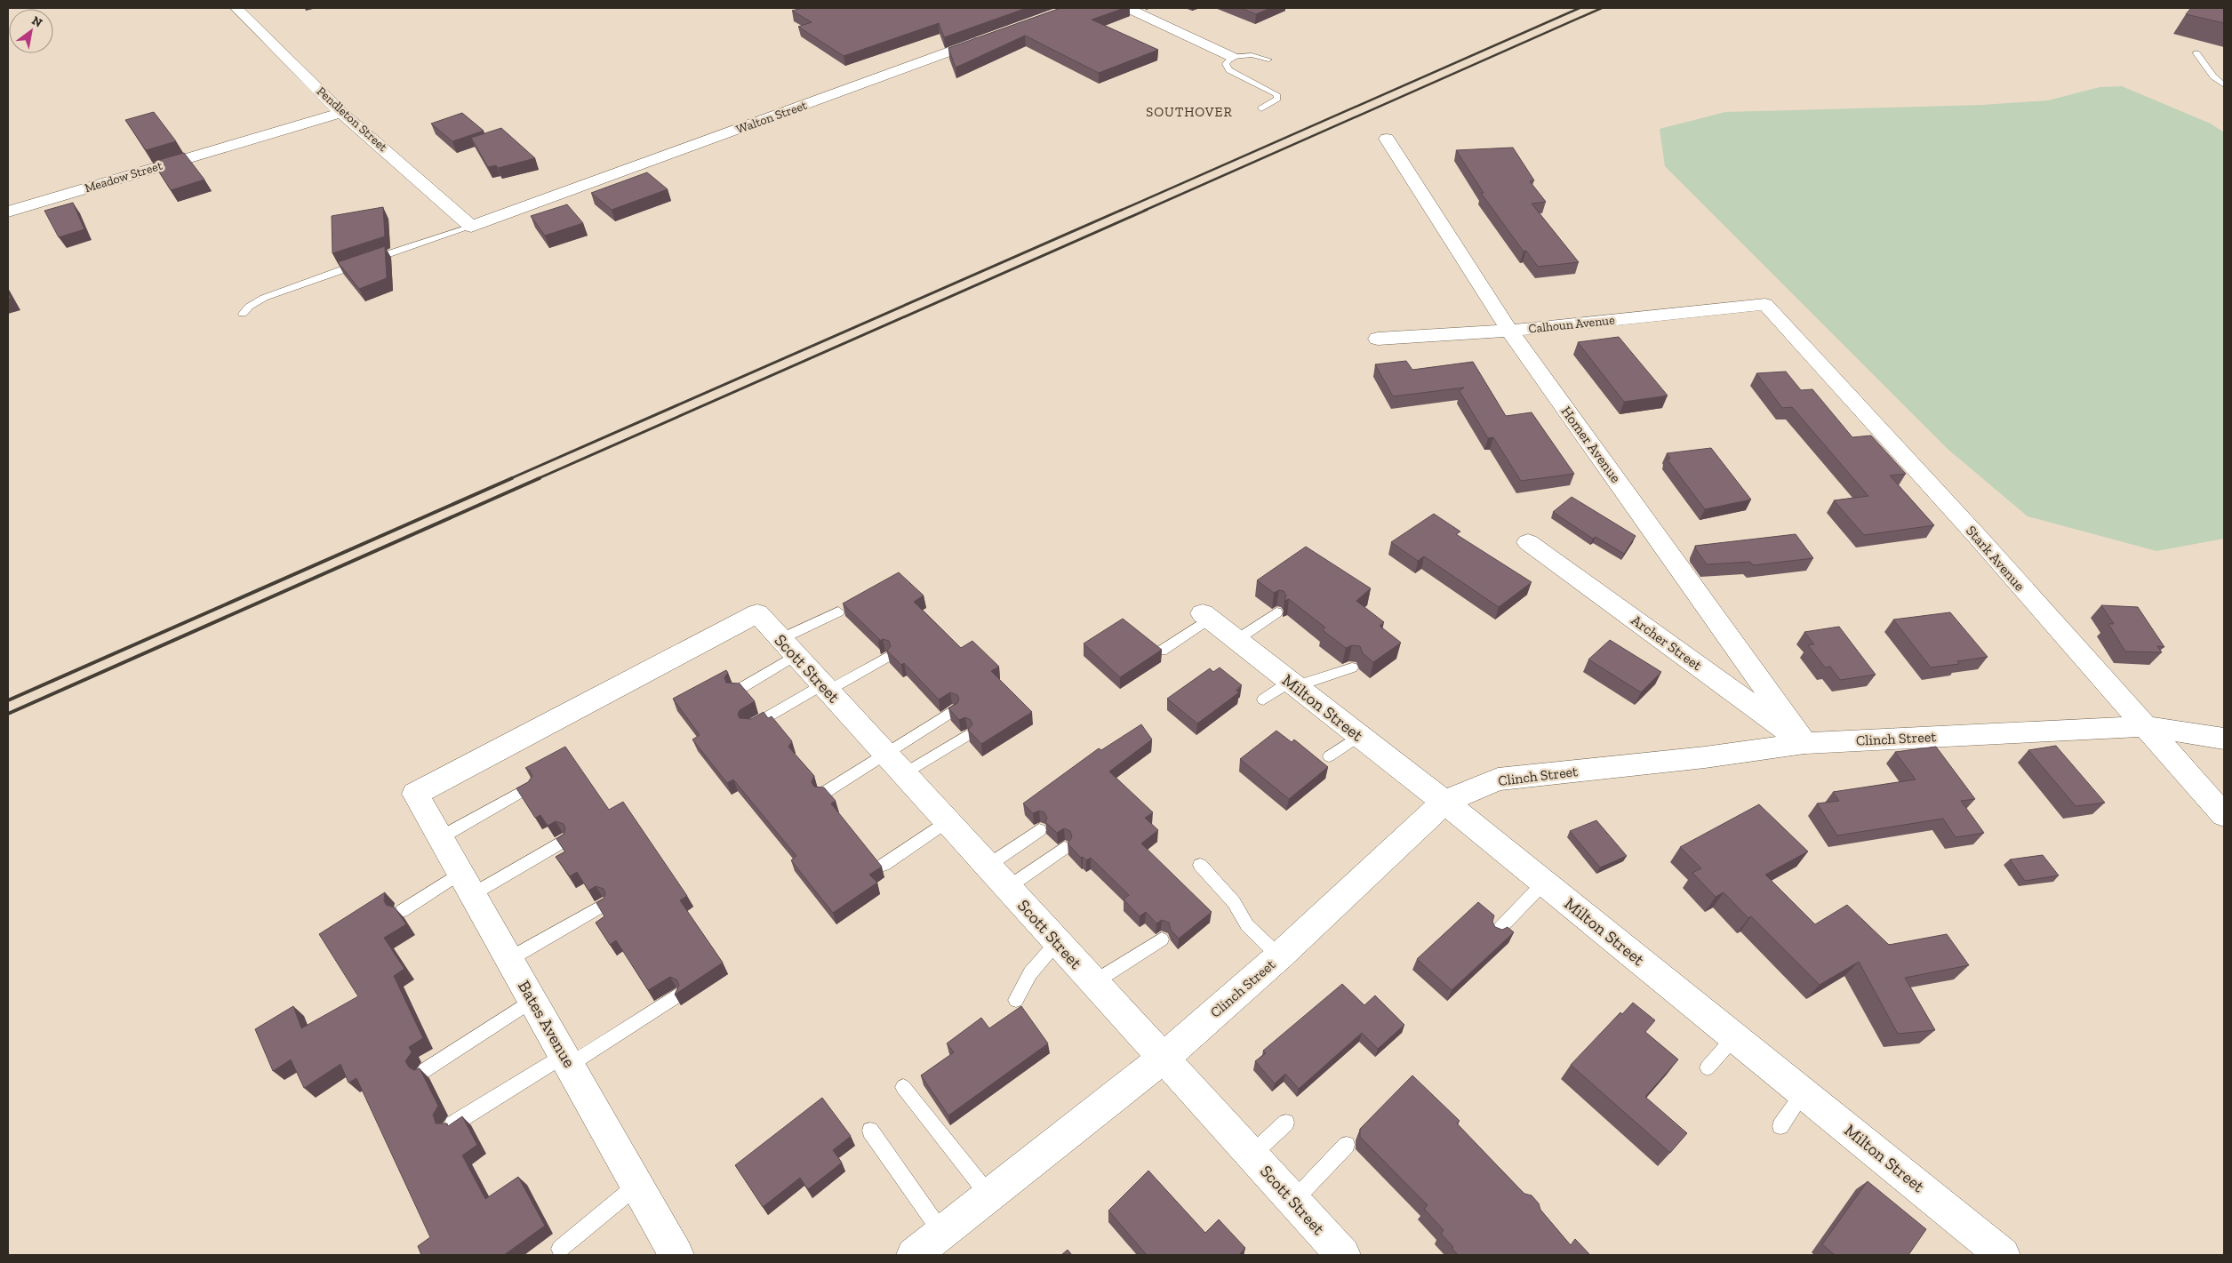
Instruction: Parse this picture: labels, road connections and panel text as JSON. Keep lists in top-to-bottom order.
{
  "streets": {
    "street": [
      "Walton Street",
      "Pendleton Street",
      "Meadow Street",
      "Calhoun Avenue",
      "Homer Avenue",
      "Stark Avenue",
      "Archer Street",
      "Scott Street",
      "Milton Street",
      "Clinch Street",
      "Bates Avenue"
    ]
  },
  "crossings": [
    ["Walton Street", "Pendleton Street"],
    ["Pendleton Street", "Meadow Street"],
    ["Calhoun Avenue", "Homer Avenue"],
    ["Calhoun Avenue", "Stark Avenue"],
    ["Homer Avenue", "Archer Street"],
    ["Homer Avenue", "Clinch Street"],
    ["Stark Avenue", "Clinch Street"],
    ["Archer Street", "Clinch Street"],
    ["Scott Street", "Clinch Street"],
    ["Scott Street", "Bates Avenue"],
    ["Milton Street", "Clinch Street"]
  ],
  "districts": ["SOUTHOVER"],
  "north": "top right"
}
